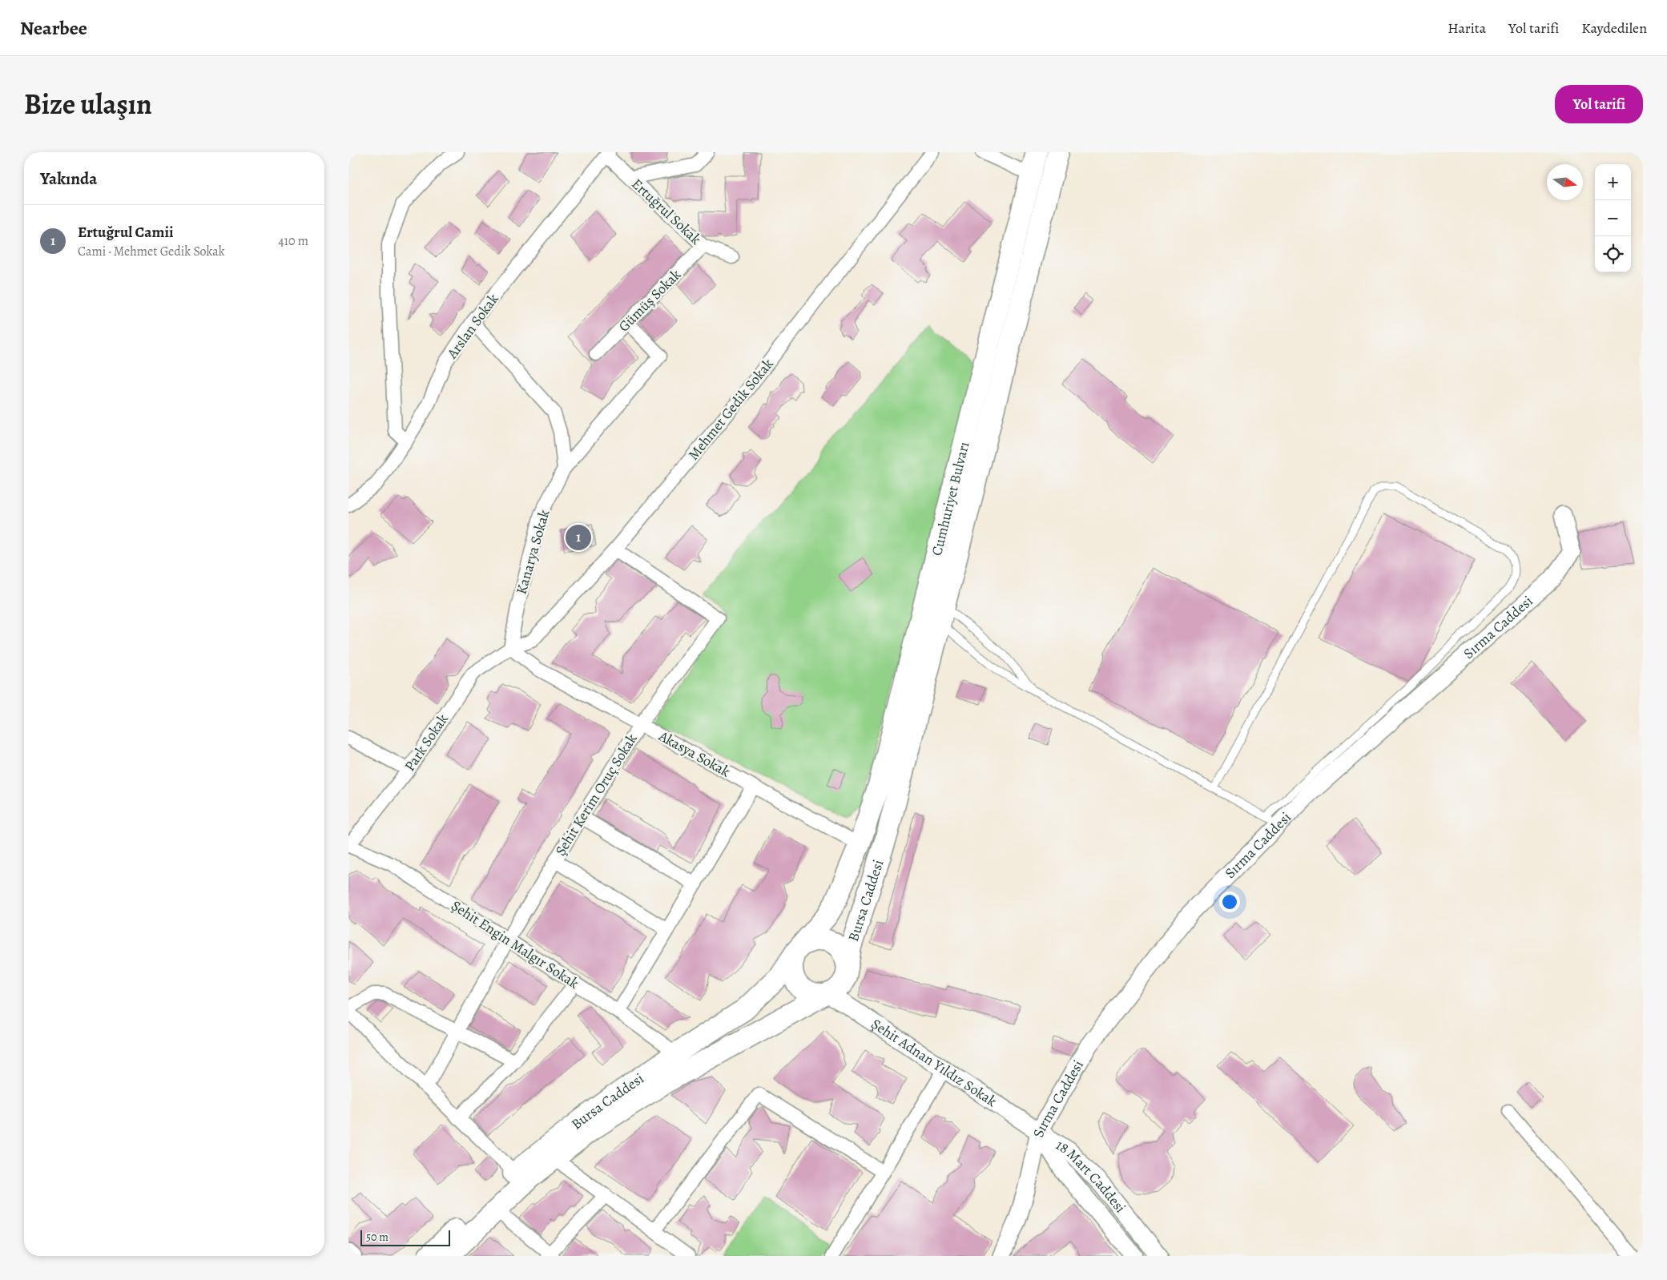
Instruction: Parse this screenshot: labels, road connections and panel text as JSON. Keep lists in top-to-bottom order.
{
  "streets": {
    "main road": ["Cumhuriyet Bulvarı", "Bursa Caddesi"],
    "street": [
      "Ertuğrul Sokak",
      "Gümüş Sokak",
      "Arslan Sokak",
      "Mehmet Gedik Sokak",
      "Kanarya Sokak",
      "Sırma Caddesi",
      "Park Sokak",
      "Akasya Sokak",
      "Şehit Kerim Oruç Sokak",
      "Şehit Engin Malgır Sokak",
      "Şehit Adnan Yıldız Sokak",
      "18 Mart Caddesi"
    ]
  },
  "crossings": [
    ["Ertuğrul Sokak", "Gümüş Sokak"],
    ["Ertuğrul Sokak", "Arslan Sokak"],
    ["Gümüş Sokak", "Kanarya Sokak"],
    ["Mehmet Gedik Sokak", "Kanarya Sokak"],
    ["Mehmet Gedik Sokak", "Park Sokak"],
    ["Mehmet Gedik Sokak", "Akasya Sokak"],
    ["Mehmet Gedik Sokak", "Şehit Kerim Oruç Sokak"],
    ["Cumhuriyet Bulvarı", "Akasya Sokak"],
    ["Cumhuriyet Bulvarı", "Bursa Caddesi"],
    ["Kanarya Sokak", "Park Sokak"],
    ["Kanarya Sokak", "Akasya Sokak"],
    ["Sırma Caddesi", "Şehit Adnan Yıldız Sokak"],
    ["Sırma Caddesi", "18 Mart Caddesi"],
    ["Park Sokak", "Akasya Sokak"],
    ["Park Sokak", "Şehit Engin Malgır Sokak"],
    ["Akasya Sokak", "Şehit Kerim Oruç Sokak"],
    ["Akasya Sokak", "Bursa Caddesi"],
    ["Şehit Kerim Oruç Sokak", "Şehit Engin Malgır Sokak"],
    ["Bursa Caddesi", "Şehit Engin Malgır Sokak"],
    ["Bursa Caddesi", "Şehit Adnan Yıldız Sokak"],
    ["Şehit Adnan Yıldız Sokak", "18 Mart Caddesi"]
  ],
  "scale_bar": "50 m",
  "north": "right",
  "page": {
    "header": "Nearbee",
    "nav": ["Harita", "Yol tarifi", "Kaydedilen"],
    "title": "Bize ulaşın",
    "buttons": "Yol tarifi",
    "heading": "Yakında",
    "map_buttons": ["+", "−"],
    "list": [
      {
        "mark": "1",
        "name": "Ertuğrul Camii",
        "note": "Cami · Mehmet Gedik Sokak",
        "value": "410 m"
      }
    ],
    "pins": "1",
    "scale": "50 m"
  }
}
